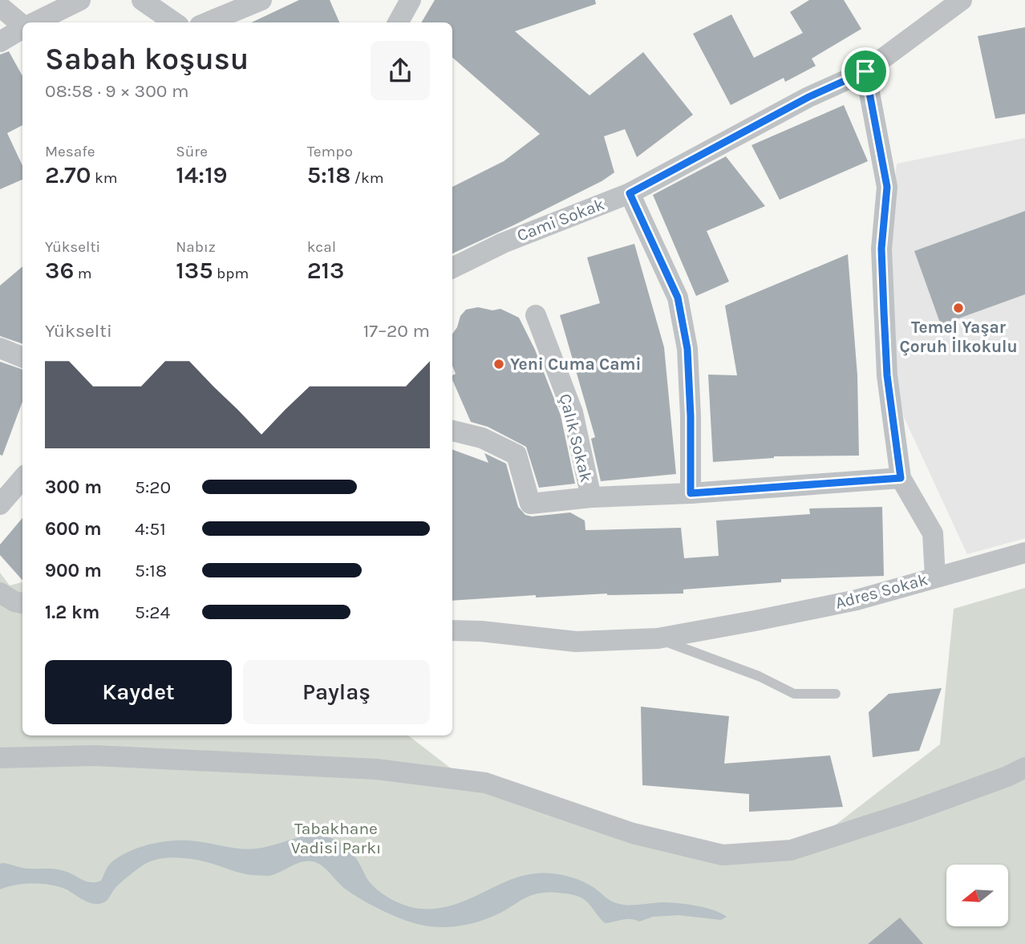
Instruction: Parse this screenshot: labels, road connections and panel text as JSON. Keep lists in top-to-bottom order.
{
  "streets": {
    "street": ["Cami Sokak", "Çalık Sokak", "Adres Sokak"]
  },
  "crossings": [
    ["Cami Sokak", "Adres Sokak"]
  ],
  "parks": ["Tabakhane Vadisi Parkı"],
  "places": ["Temel Yaşar Çoruh İlkokulu", "Yeni Cuma Cami"],
  "north": "left",
  "page": {
    "heading": ["Sabah koşusu", "08:58 · 9 × 300 m"],
    "stats": [
      ["Mesafe", "2.70 km"],
      ["Süre", "14:19"],
      ["Tempo", "5:18 /km"],
      ["Yükselti", "36 m"],
      ["Nabız", "135 bpm"],
      ["kcal", "213"]
    ],
    "chart": ["Yükselti", "17–20 m"],
    "list": [
      {
        "name": "300 m",
        "note": "5:20"
      },
      {
        "name": "600 m",
        "note": "4:51"
      },
      {
        "name": "900 m",
        "note": "5:18"
      },
      {
        "name": "1.2 km",
        "note": "5:24"
      }
    ],
    "buttons": ["Kaydet", "Paylaş"]
  }
}
